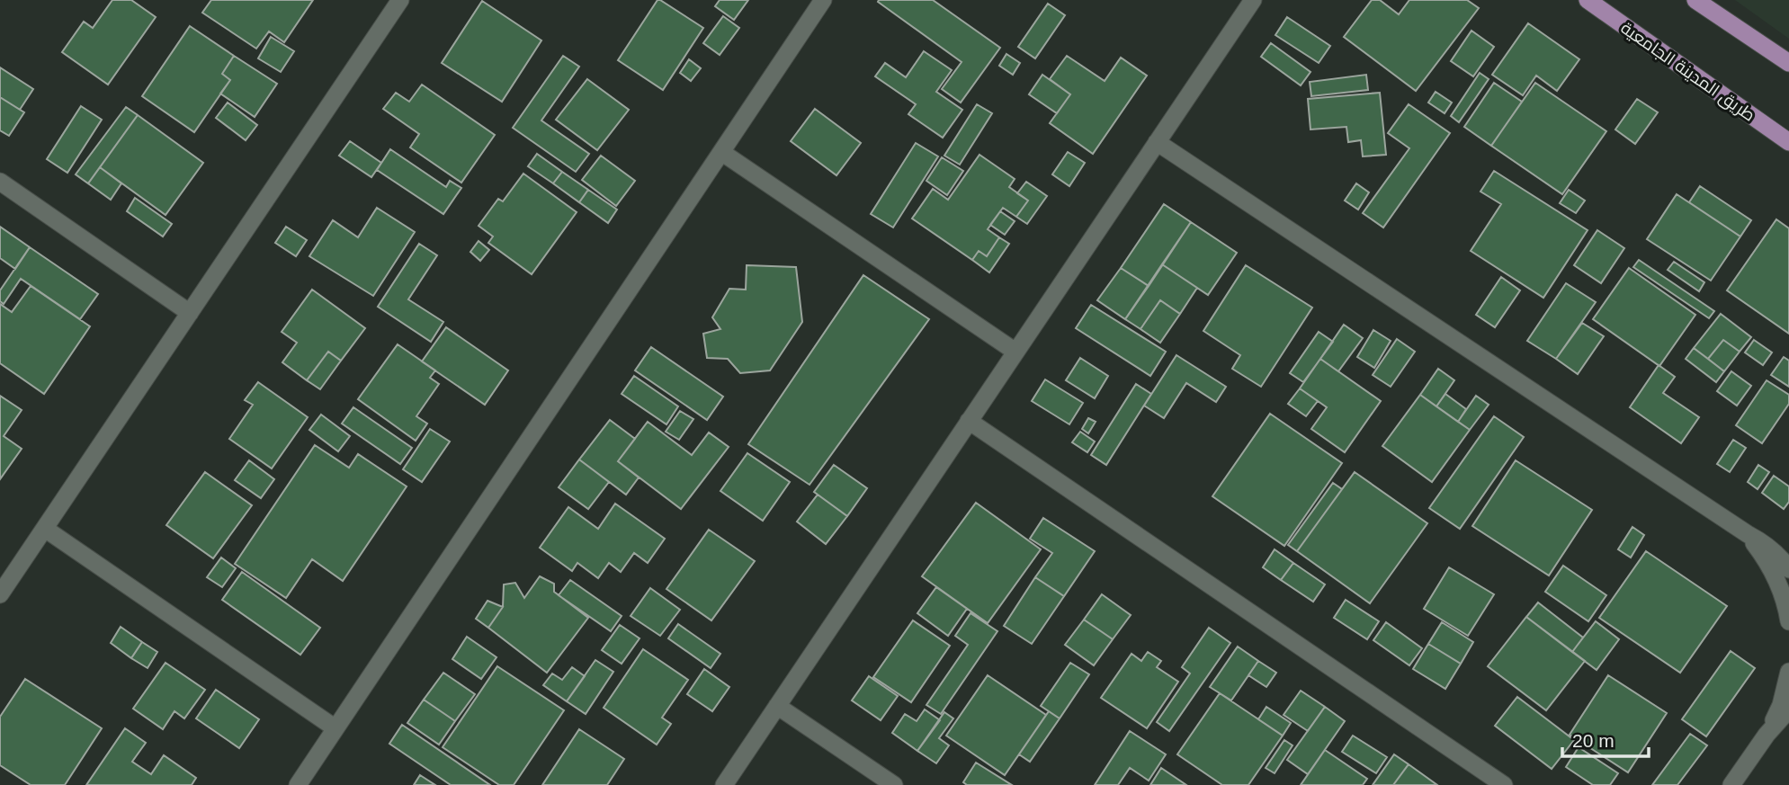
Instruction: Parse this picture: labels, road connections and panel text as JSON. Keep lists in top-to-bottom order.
{
  "streets": {
    "main road": ["طريق المدينة الجامعية"]
  },
  "scale_bar": "20 m"
}
